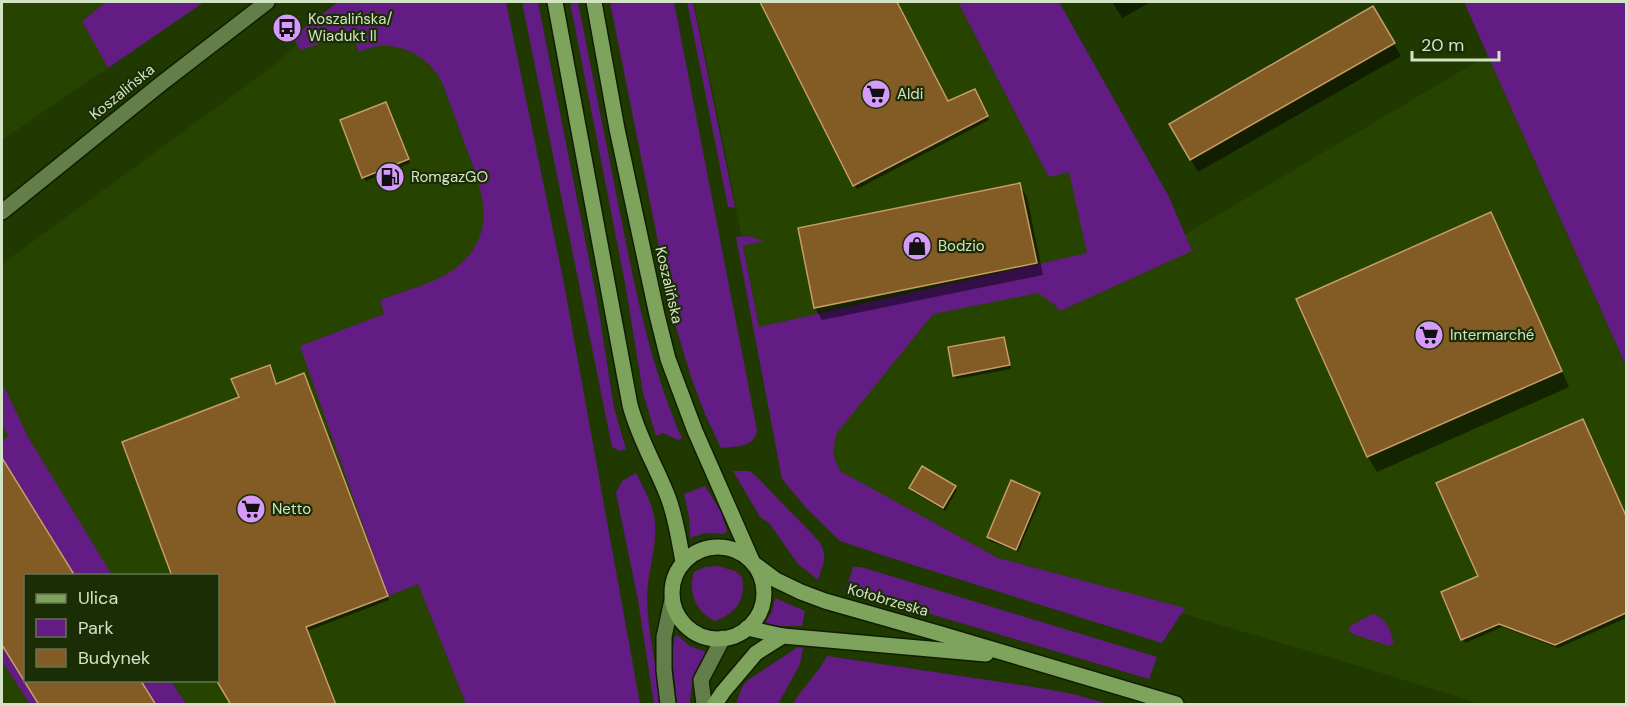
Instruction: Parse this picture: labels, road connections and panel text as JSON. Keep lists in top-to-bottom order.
{
  "streets": {
    "main road": ["Koszalińska", "Kołobrzeska"]
  },
  "crossings": [
    ["Koszalińska", "Kołobrzeska"]
  ],
  "places": {
    "bus stop": ["Koszalińska/ Wiadukt II"],
    "supermarket": ["Aldi", "Intermarché", "Netto"],
    "fuel station": ["RomgazGO"],
    "shop": ["Bodzio"]
  },
  "legend": ["Ulica", "Park", "Budynek"],
  "scale_bar": "20 m"
}
